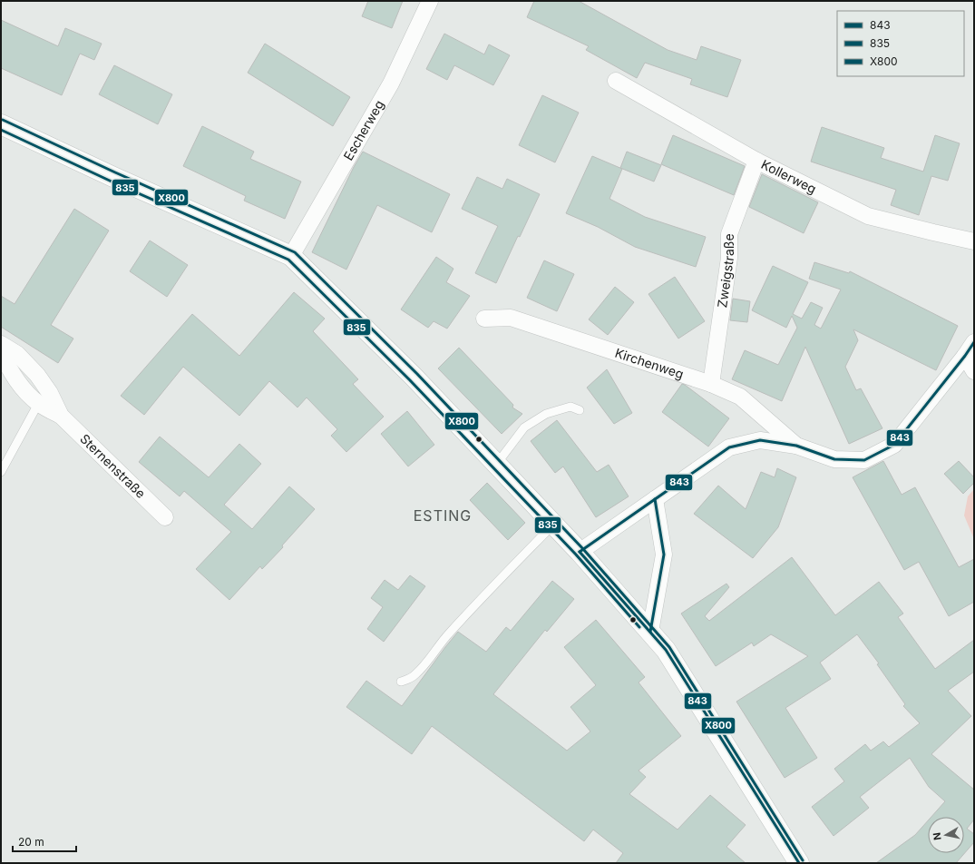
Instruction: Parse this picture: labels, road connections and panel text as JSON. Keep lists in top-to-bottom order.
{
  "streets": {
    "street": [
      "Escherweg",
      "Kollerweg",
      "Zweigstraße",
      "Kirchenweg",
      "Sternenstraße"
    ]
  },
  "crossings": [
    ["Kollerweg", "Zweigstraße"],
    ["Zweigstraße", "Kirchenweg"]
  ],
  "districts": ["ESTING"],
  "lines": ["transit line X800", "transit line 835", "transit line 843"],
  "legend": ["843", "835", "X800"],
  "scale_bar": "20 m",
  "north": "left"
}
